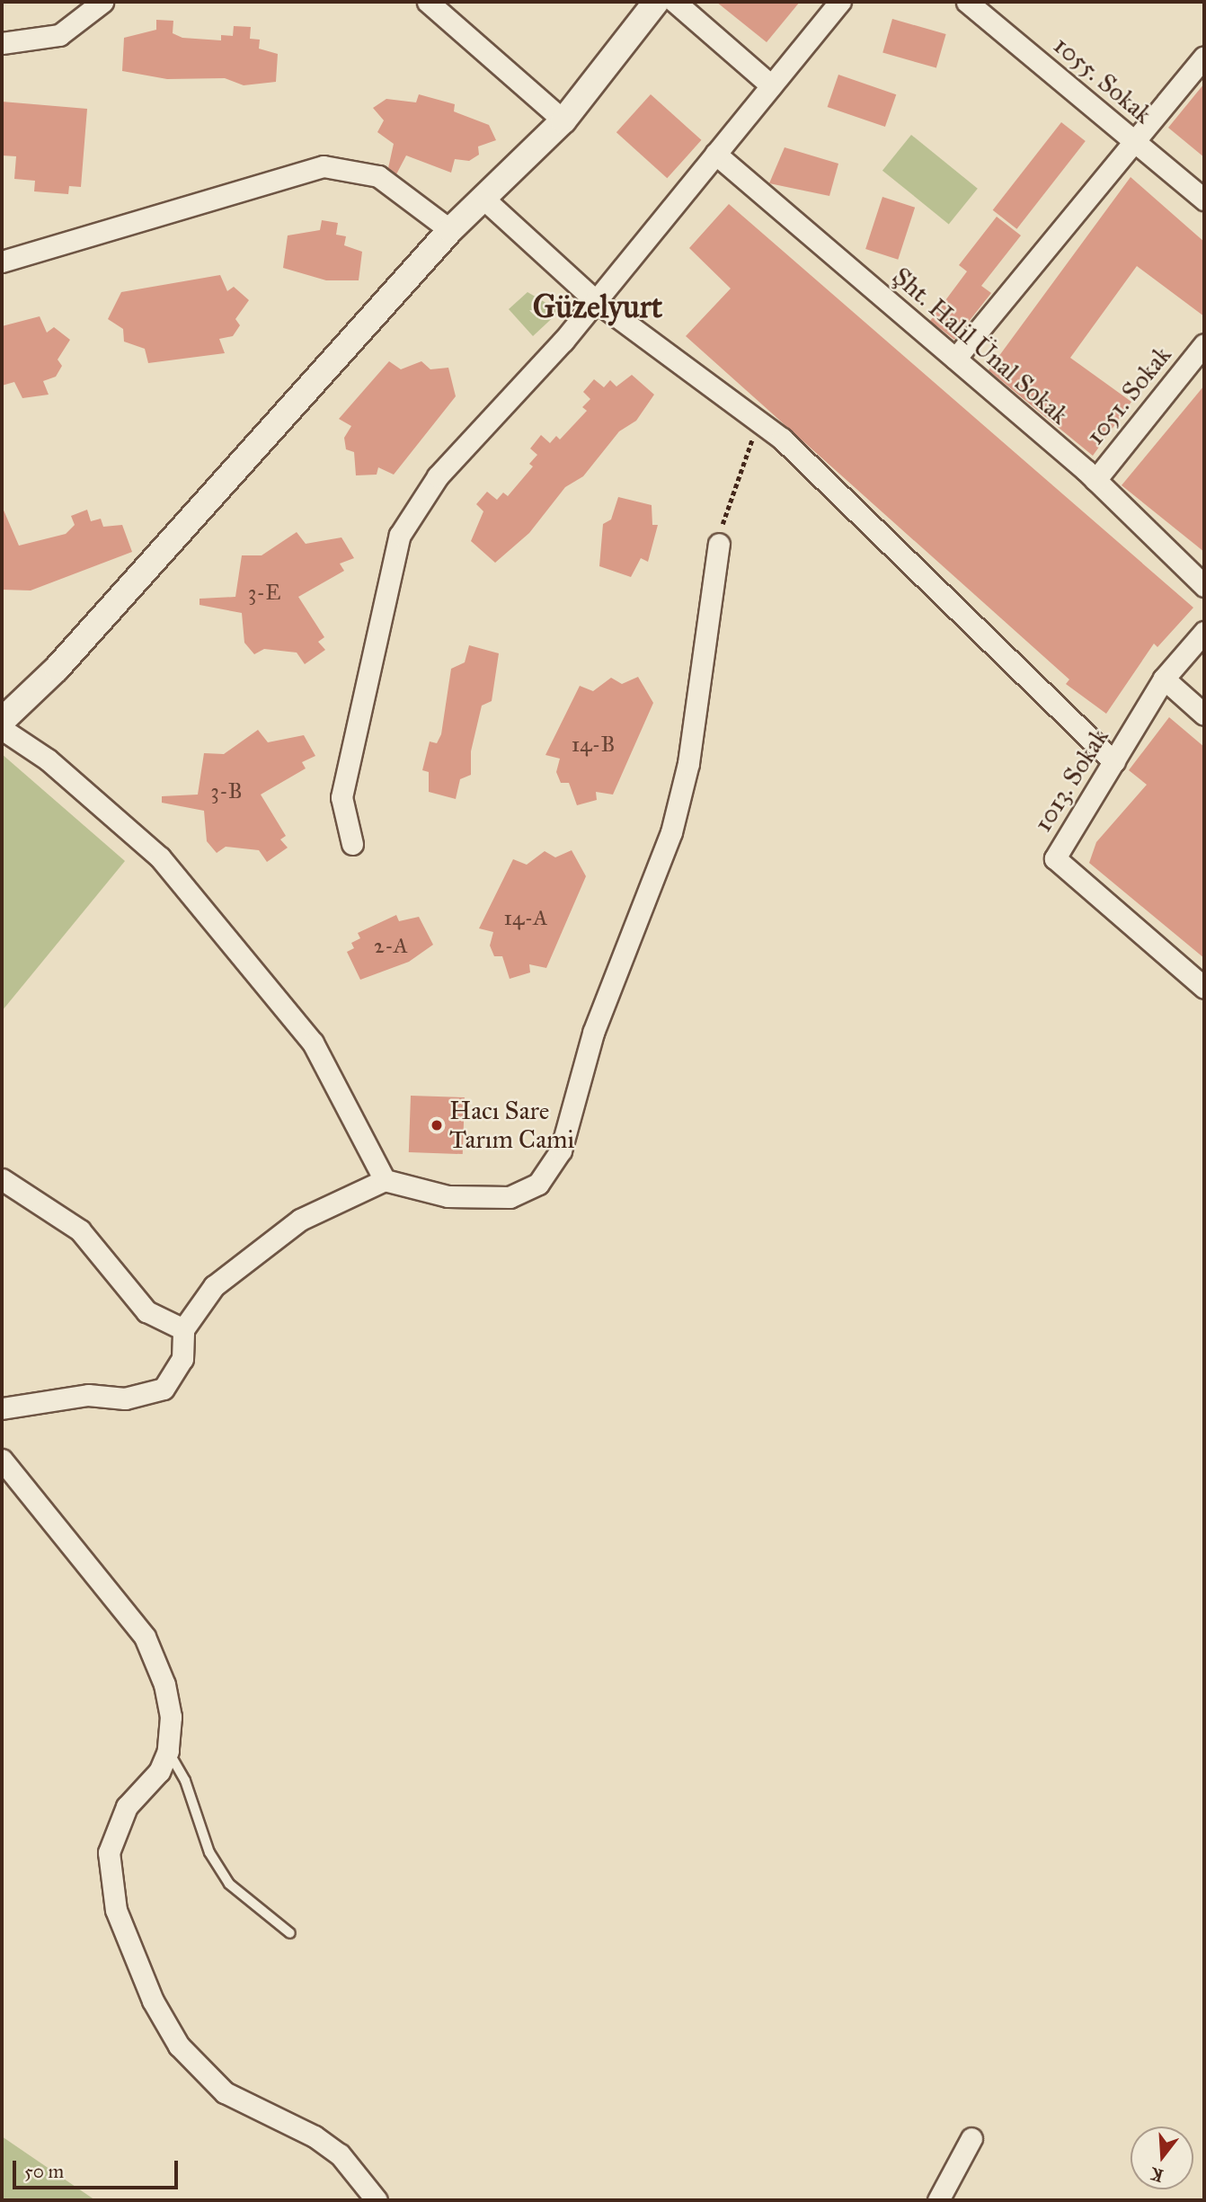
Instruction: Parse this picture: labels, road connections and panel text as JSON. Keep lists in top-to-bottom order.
{
  "streets": {
    "street": [
      "1055. Sokak",
      "Şht. Halil Ünal Sokak",
      "1051. Sokak",
      "1013. Sokak"
    ]
  },
  "crossings": [
    ["Şht. Halil Ünal Sokak", "1051. Sokak"]
  ],
  "districts": ["Güzelyurt"],
  "places": ["Hacı Sare Tarım Cami"],
  "house_numbers": [
    "3-E",
    "14-B",
    "3-B",
    "14-A",
    "2-A"
  ],
  "scale_bar": "50 m",
  "north": "bottom"
}
